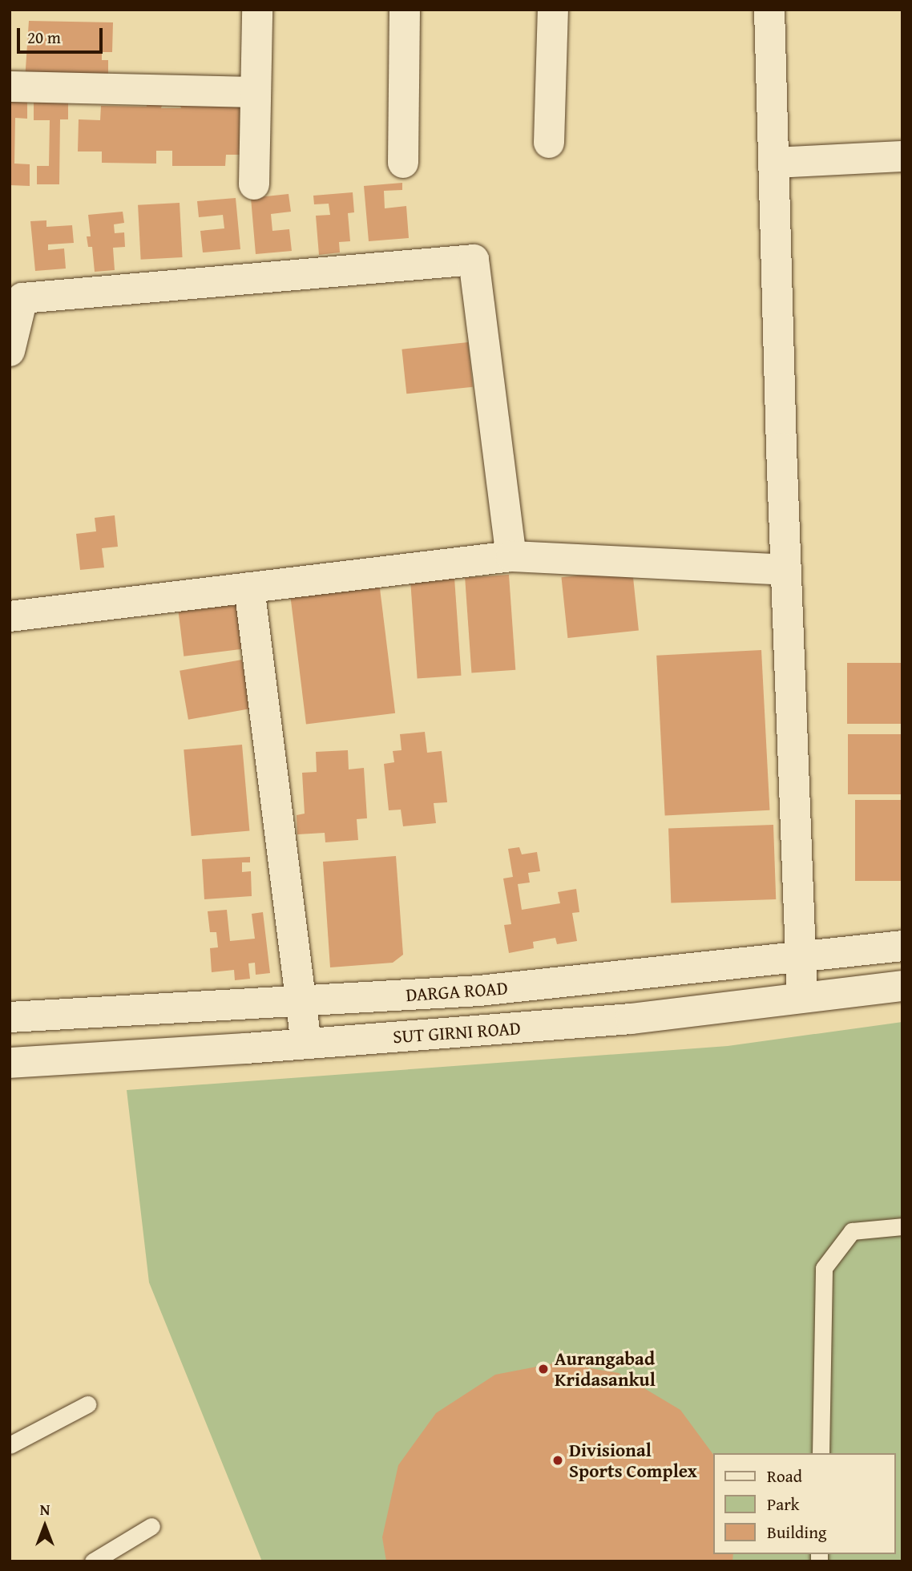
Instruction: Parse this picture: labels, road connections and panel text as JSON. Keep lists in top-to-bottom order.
{
  "streets": {
    "street": ["DARGA ROAD", "SUT GIRNI ROAD"]
  },
  "places": ["Aurangabad Kridasankul", "Divisional Sports Complex"],
  "legend": ["Road", "Park", "Building"],
  "scale_bar": "20 m",
  "north": "top"
}
